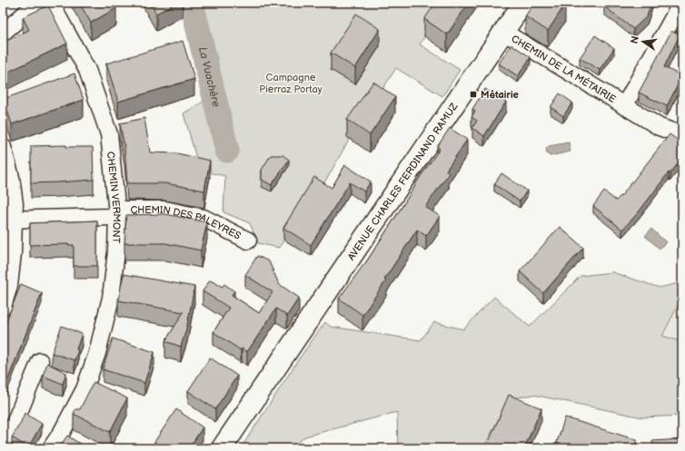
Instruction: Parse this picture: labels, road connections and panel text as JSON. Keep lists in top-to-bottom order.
{
  "streets": {
    "street": [
      "CHEMIN DE LA MÉTAIRIE",
      "AVENUE CHARLES FERDINAND RAMUZ",
      "CHEMIN VERMONT",
      "CHEMIN DES PALEYRES"
    ]
  },
  "crossings": [
    ["CHEMIN DE LA MÉTAIRIE", "AVENUE CHARLES FERDINAND RAMUZ"],
    ["CHEMIN VERMONT", "CHEMIN DES PALEYRES"]
  ],
  "water": ["La Vuachère"],
  "parks": ["Campagne Pierraz Portay"],
  "places": {
    "transit": ["Métairie"]
  },
  "north": "left"
}
